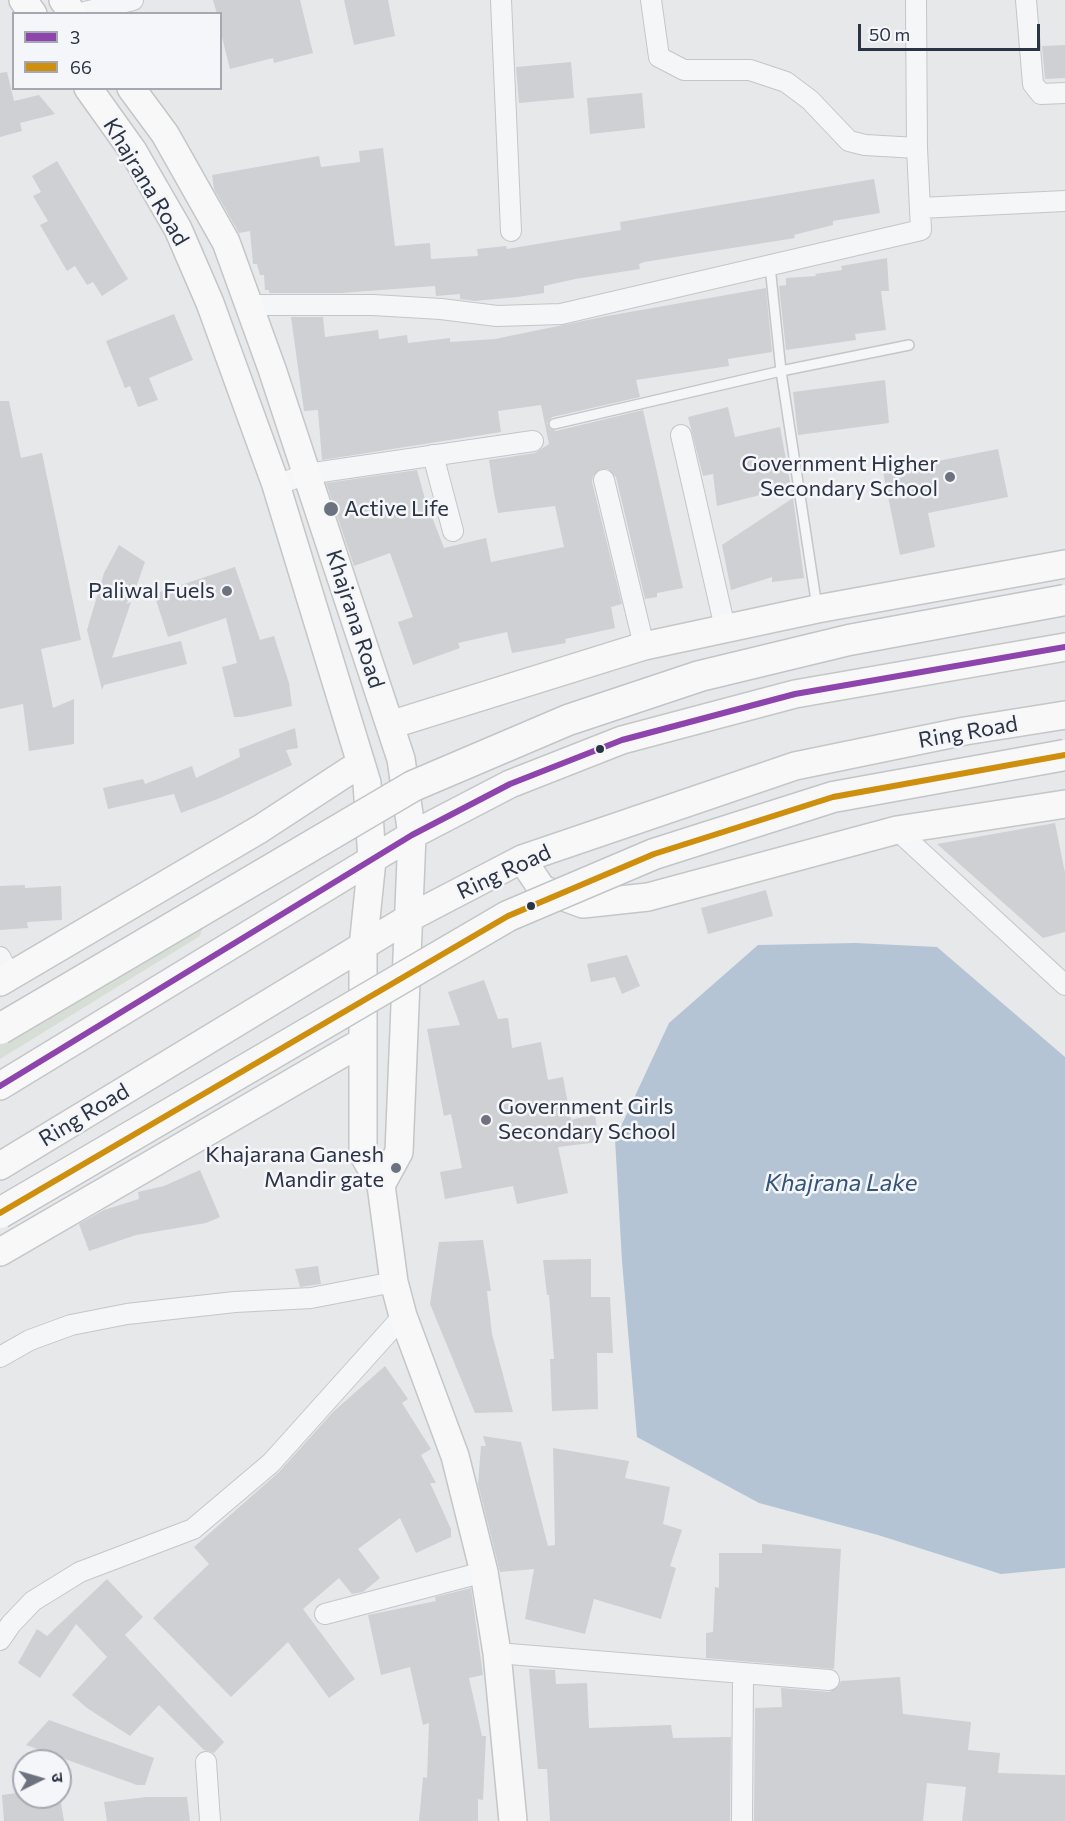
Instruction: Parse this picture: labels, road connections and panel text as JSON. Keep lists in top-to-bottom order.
{
  "streets": {
    "main road": ["Khajrana Road", "Ring Road"]
  },
  "crossings": [
    ["Khajrana Road", "Ring Road"]
  ],
  "water": ["Khajrana Lake"],
  "places": [
    "Government Higher Secondary School",
    "Active Life",
    "Paliwal Fuels",
    "Government Girls Secondary School",
    "Khajarana Ganesh Mandir gate"
  ],
  "lines": ["transit line 3", "transit line 66"],
  "legend": ["3", "66"],
  "scale_bar": "50 m",
  "north": "right"
}
